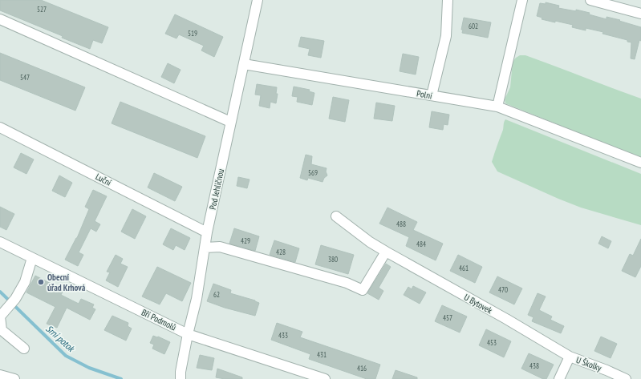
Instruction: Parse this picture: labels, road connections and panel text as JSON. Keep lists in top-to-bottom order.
{
  "streets": {
    "street": [
      "Polní",
      "Luční",
      "Pod Jehličnou",
      "U Bytovek",
      "Bří Podmolů",
      "U Školky"
    ]
  },
  "crossings": [
    ["Polní", "Pod Jehličnou"],
    ["Luční", "Pod Jehličnou"],
    ["Pod Jehličnou", "Bří Podmolů"],
    ["U Bytovek", "U Školky"]
  ],
  "water": ["Srní potok"],
  "places": ["Obecní úřad Krhová"],
  "house_numbers": [
    "527",
    "602",
    "519",
    "547",
    "569",
    "488",
    "429",
    "484",
    "428",
    "380",
    "461",
    "470",
    "62",
    "457",
    "433",
    "453",
    "431",
    "438",
    "416"
  ]
}
